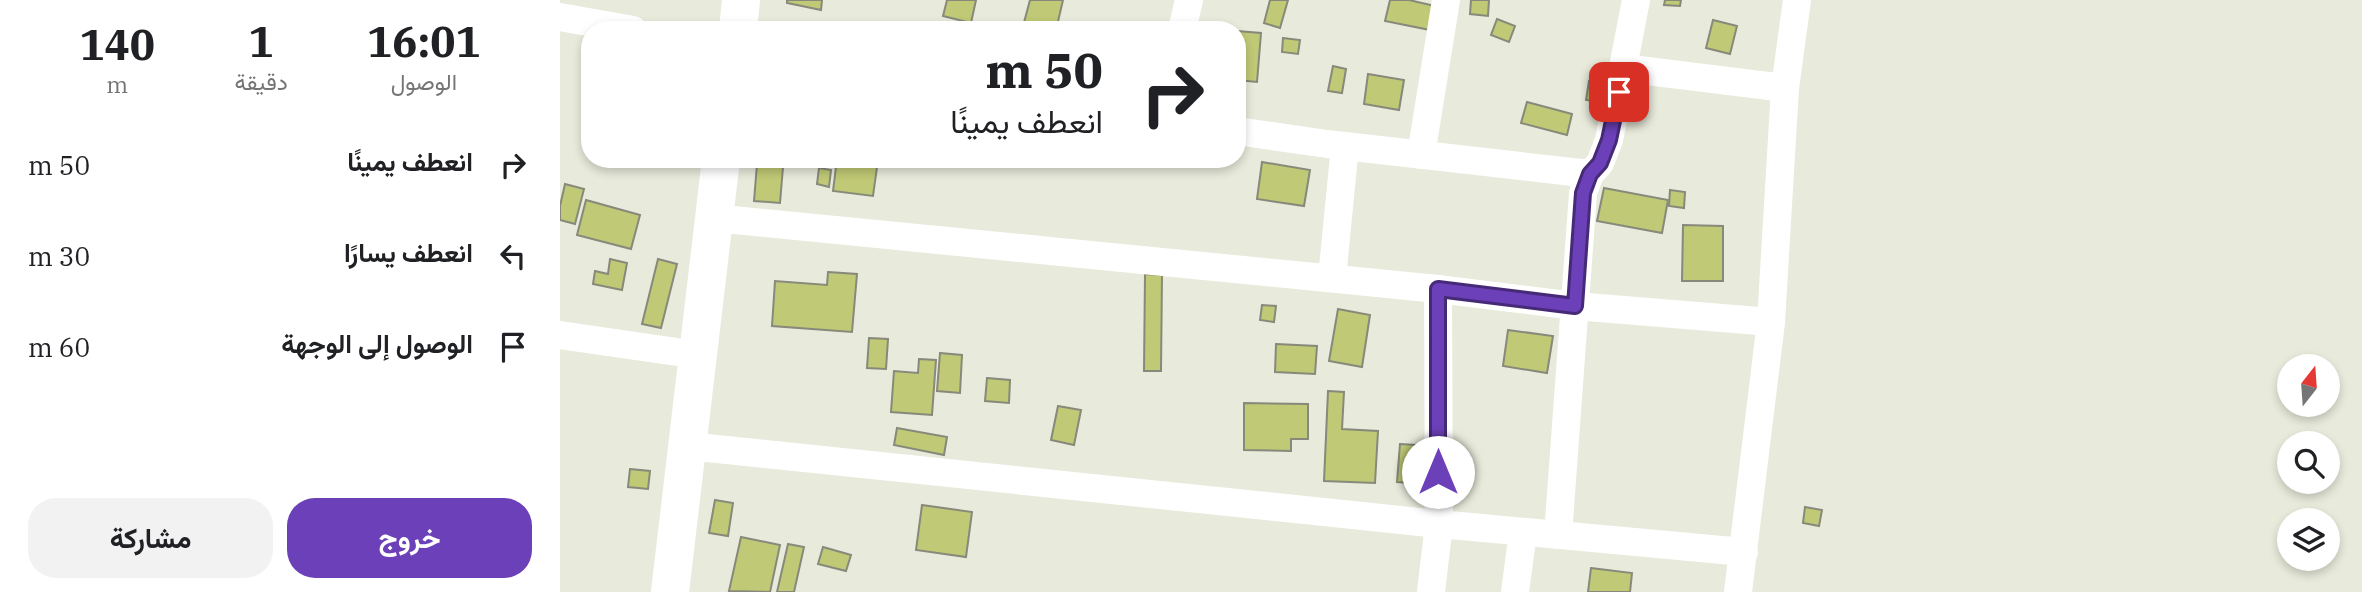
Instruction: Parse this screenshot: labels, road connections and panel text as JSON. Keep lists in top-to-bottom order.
{
  "north": "top",
  "page": {
    "eta": [
      "16:01",
      "الوصول",
      "1",
      "دقيقة",
      "140",
      "m"
    ],
    "turn": ["50 m", "انعطف يمينًا"],
    "list": [
      {
        "name": "انعطف يمينًا",
        "value": "50 m"
      },
      {
        "name": "انعطف يسارًا",
        "value": "30 m"
      },
      {
        "name": "الوصول إلى الوجهة",
        "value": "60 m"
      }
    ],
    "buttons": ["خروج", "مشاركة"]
  }
}
